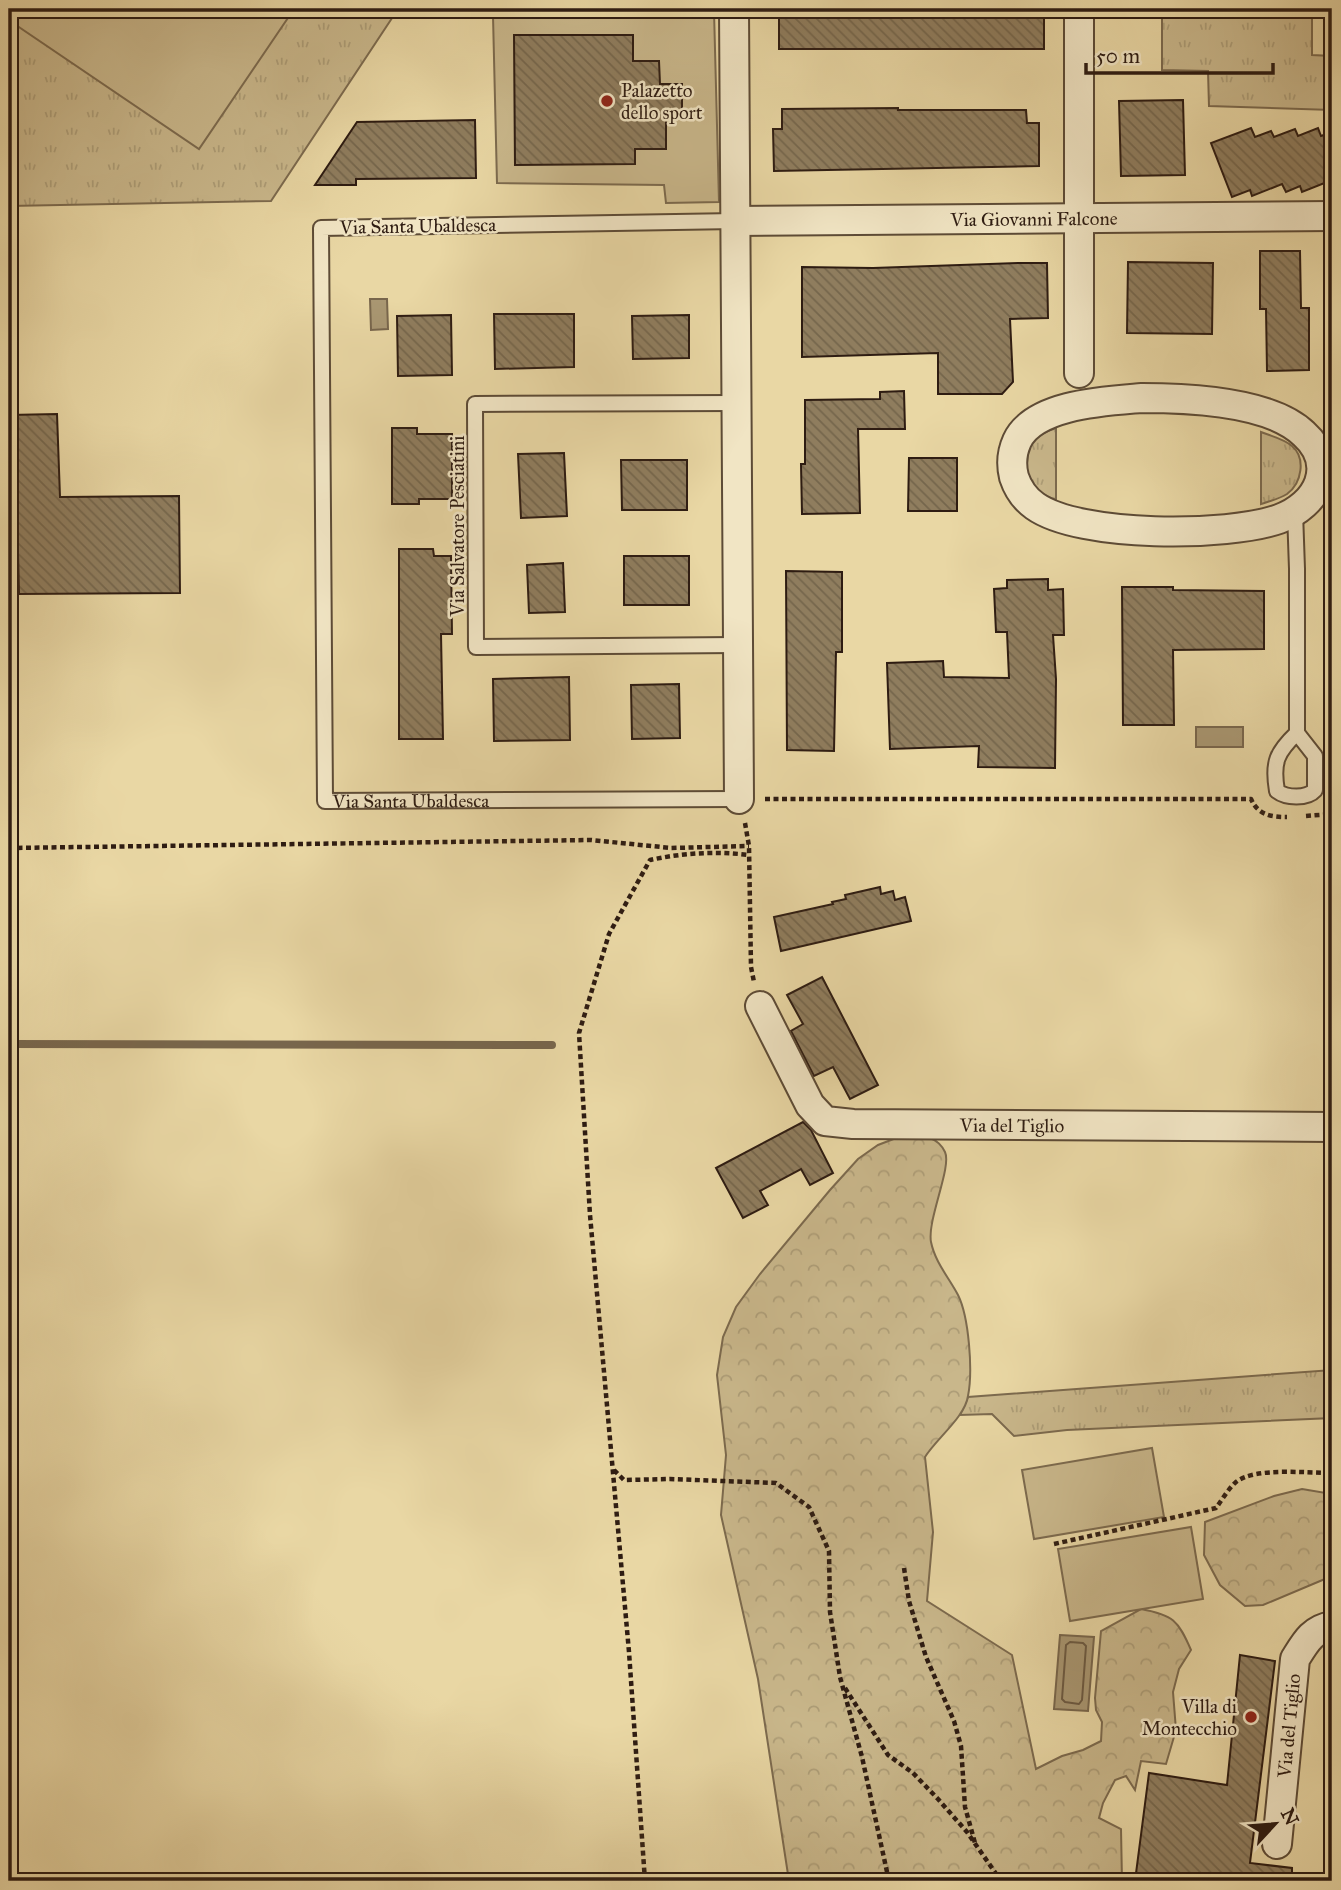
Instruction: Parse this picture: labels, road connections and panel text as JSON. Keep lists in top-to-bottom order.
{
  "streets": {
    "street": ["Via Giovanni Falcone", "Via del Tiglio"],
    "lane": ["Via Santa Ubaldesca", "Via Salvatore Pesciatini"]
  },
  "crossings": [
    ["Via Giovanni Falcone", "Via Santa Ubaldesca"]
  ],
  "places": ["Palazetto dello sport", "Villa di Montecchio"],
  "scale_bar": "50 m",
  "north": "top right"
}
